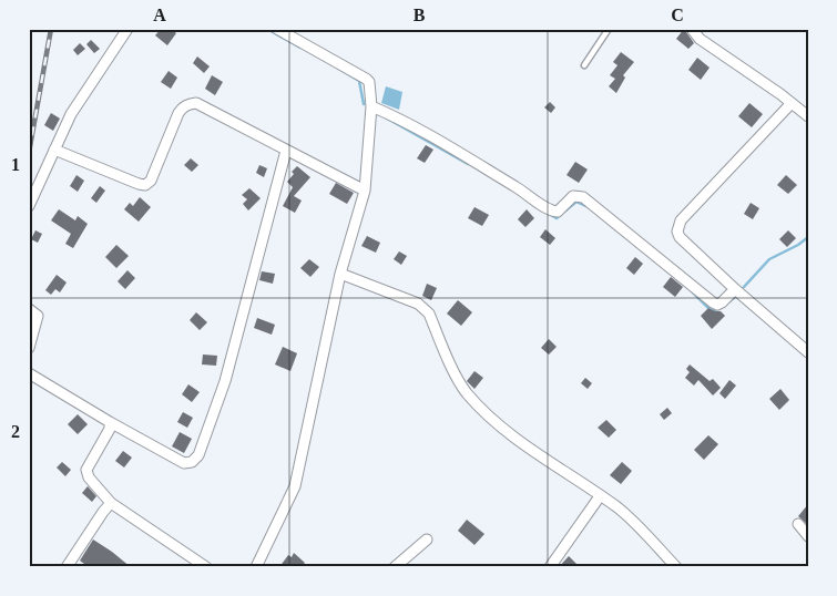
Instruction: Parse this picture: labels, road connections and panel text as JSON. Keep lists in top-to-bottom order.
{
  "grid": {
    "columns": ["A", "B", "C"],
    "rows": ["1", "2"]
  }
}
